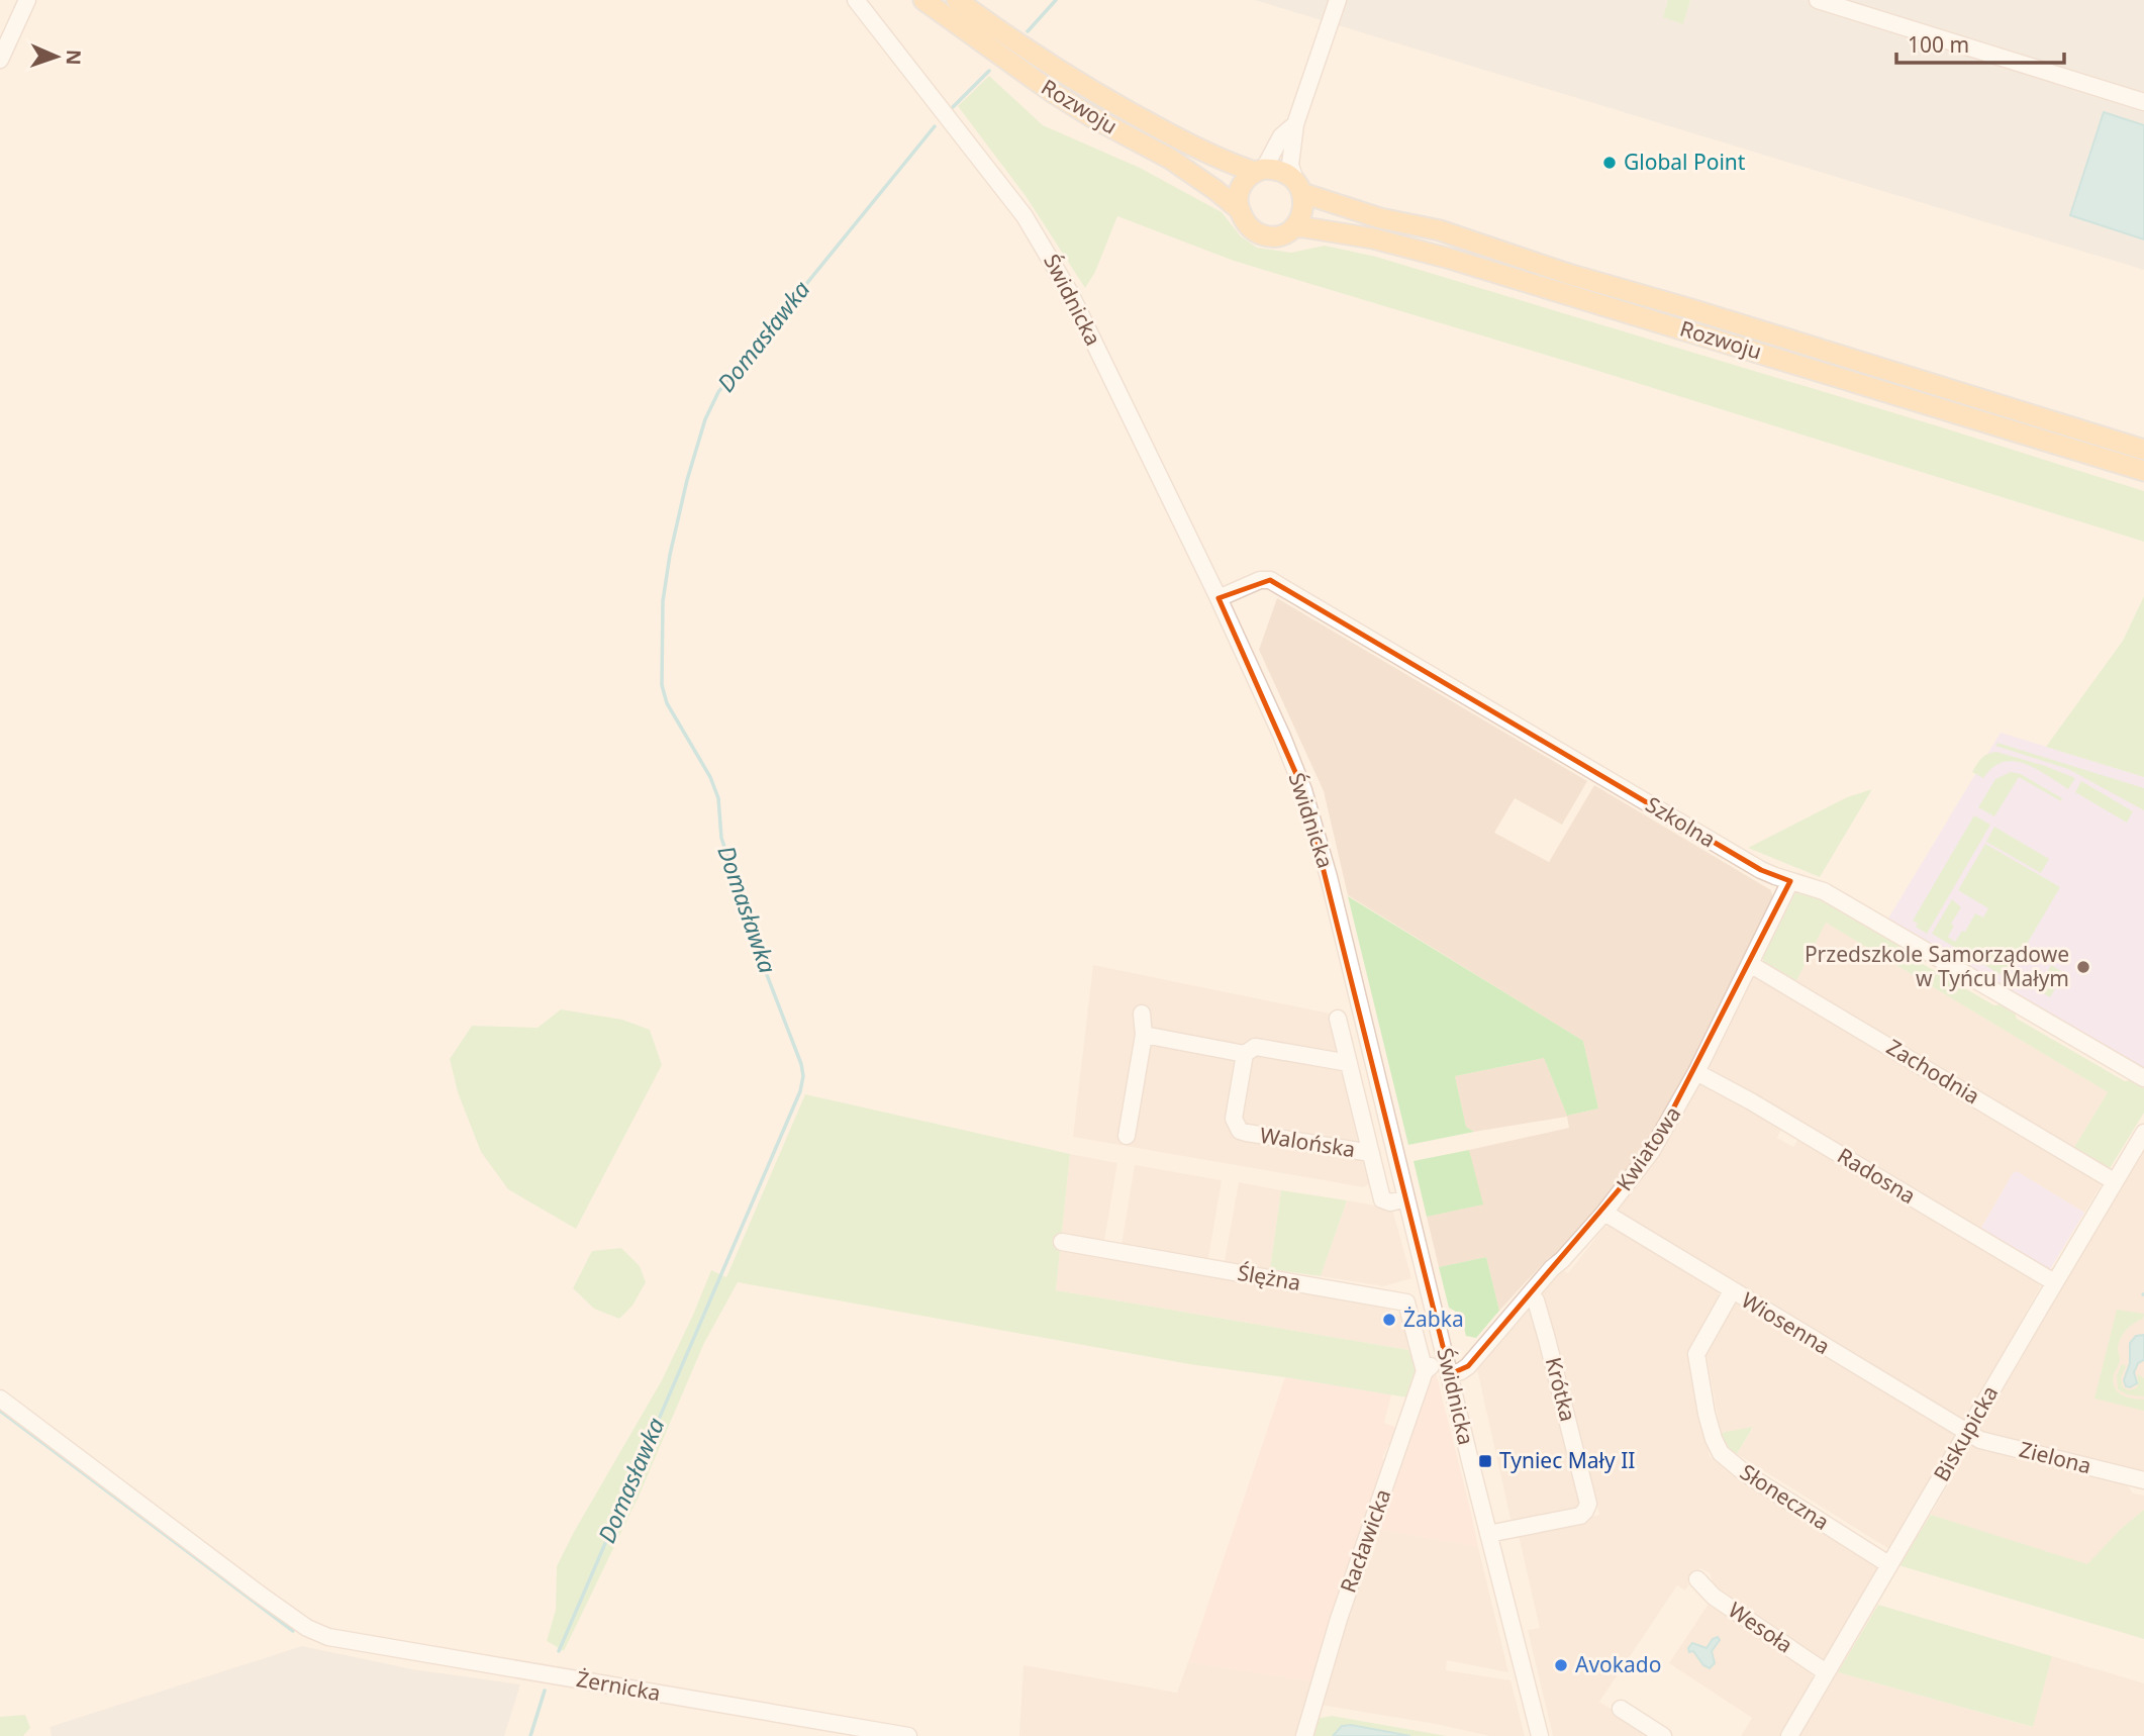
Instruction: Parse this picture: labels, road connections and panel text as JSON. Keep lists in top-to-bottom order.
{
  "streets": {
    "main road": ["Rozwoju"],
    "street": [
      "Świdnicka",
      "Szkolna",
      "Zachodnia",
      "Walońska",
      "Kwiatowa",
      "Radosna",
      "Ślężna",
      "Wiosenna",
      "Krótka",
      "Biskupicka",
      "Zielona",
      "Słoneczna",
      "Racławicka",
      "Wesoła",
      "Żernicka"
    ]
  },
  "crossings": [
    ["Świdnicka", "Szkolna"],
    ["Świdnicka", "Kwiatowa"],
    ["Świdnicka", "Krótka"],
    ["Szkolna", "Kwiatowa"],
    ["Zachodnia", "Kwiatowa"],
    ["Zachodnia", "Biskupicka"],
    ["Kwiatowa", "Radosna"],
    ["Kwiatowa", "Wiosenna"],
    ["Kwiatowa", "Krótka"],
    ["Radosna", "Biskupicka"],
    ["Ślężna", "Racławicka"],
    ["Wiosenna", "Biskupicka"],
    ["Wiosenna", "Zielona"],
    ["Wiosenna", "Słoneczna"],
    ["Biskupicka", "Zielona"],
    ["Biskupicka", "Słoneczna"],
    ["Biskupicka", "Wesoła"]
  ],
  "water": ["Domasławka"],
  "places": {
    "other": [
      "Global Point",
      "Przedszkole Samorządowe w Tyńcu Małym",
      "Żabka",
      "Avokado"
    ],
    "transit": ["Tyniec Mały II"]
  },
  "scale_bar": "100 m",
  "north": "right"
}
